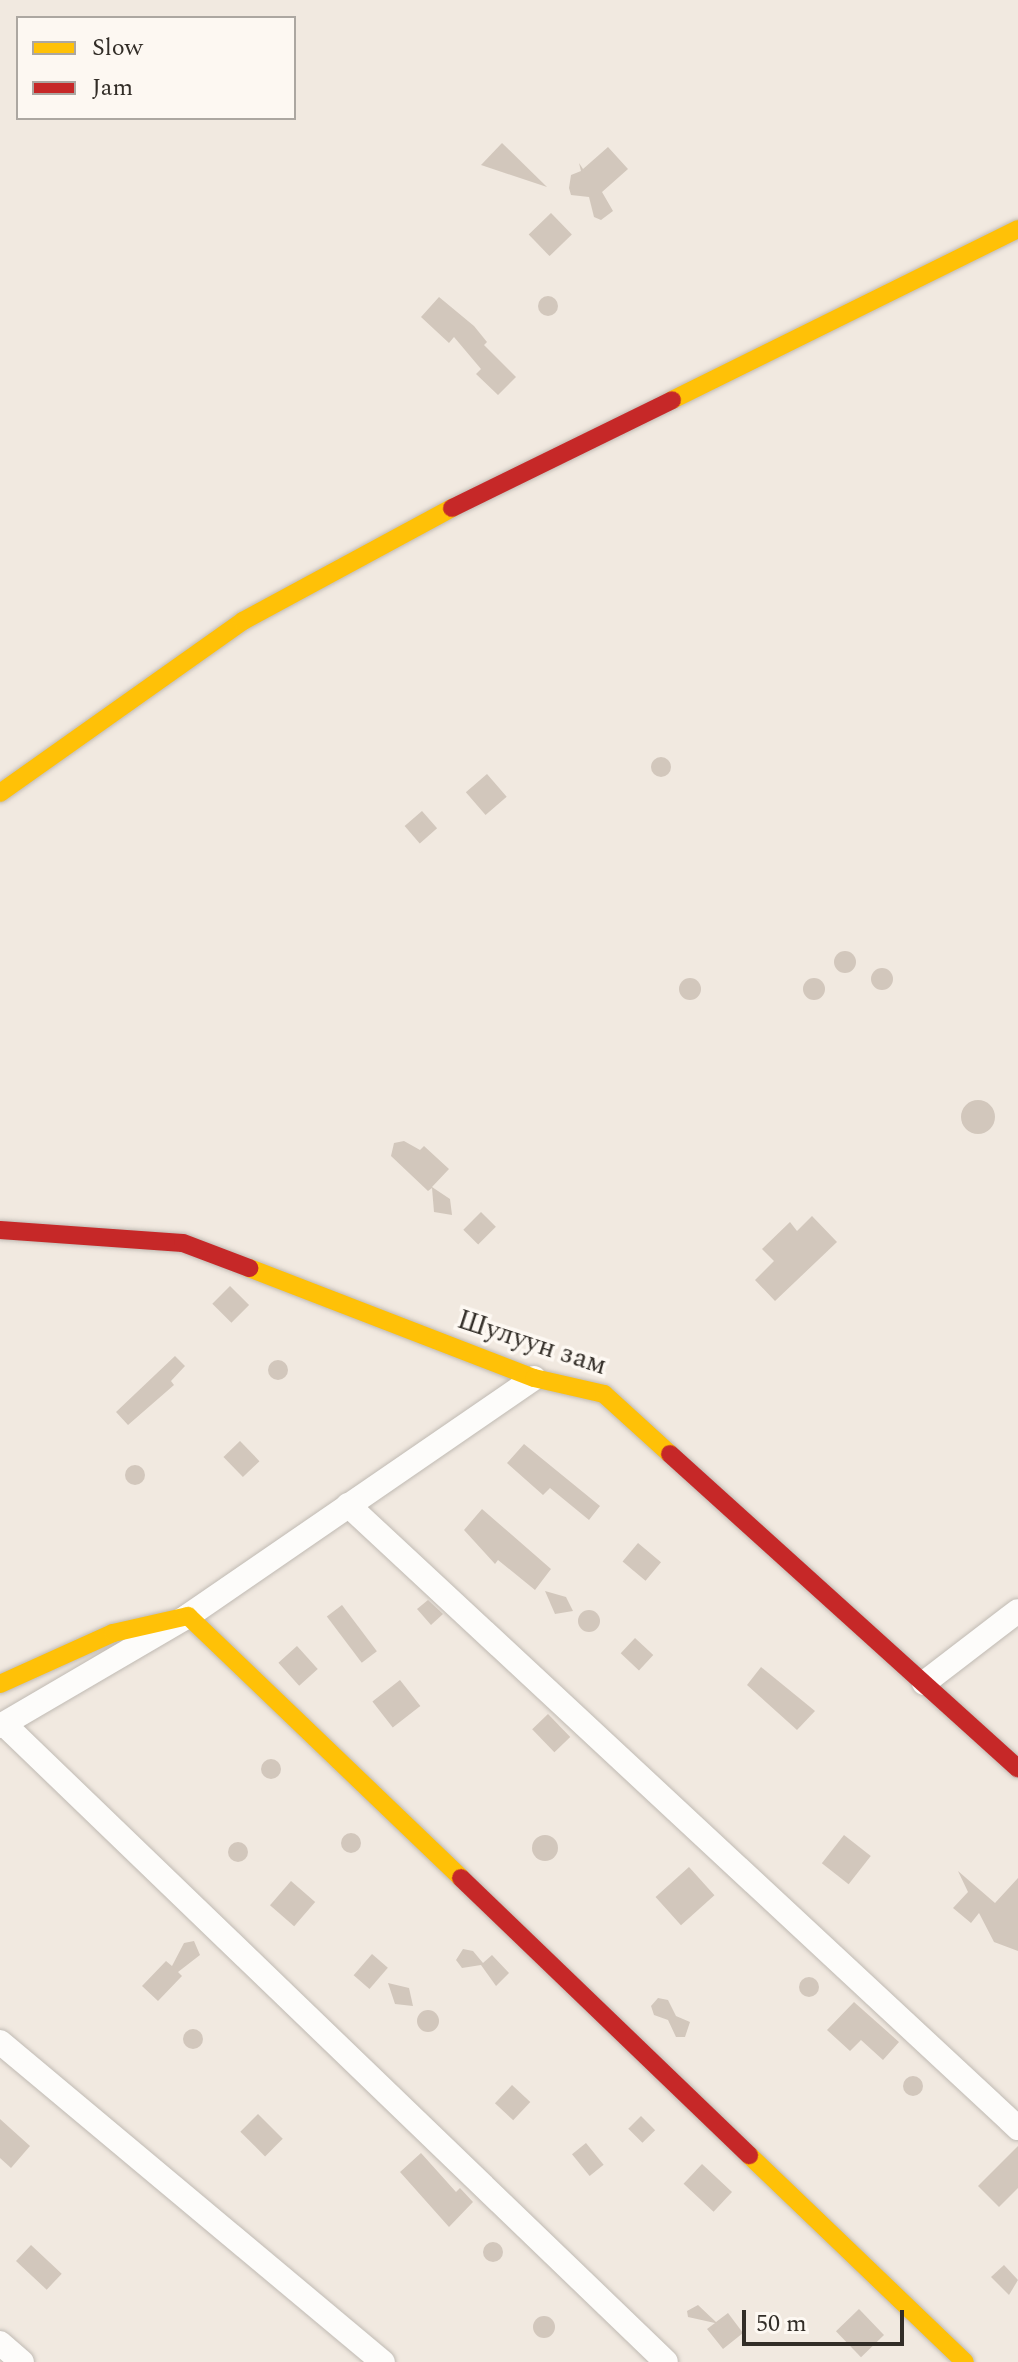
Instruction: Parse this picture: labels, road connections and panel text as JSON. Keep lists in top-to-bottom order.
{
  "streets": {
    "street": ["Шулуун зам"]
  },
  "legend": ["Slow", "Jam"],
  "scale_bar": "50 m"
}
